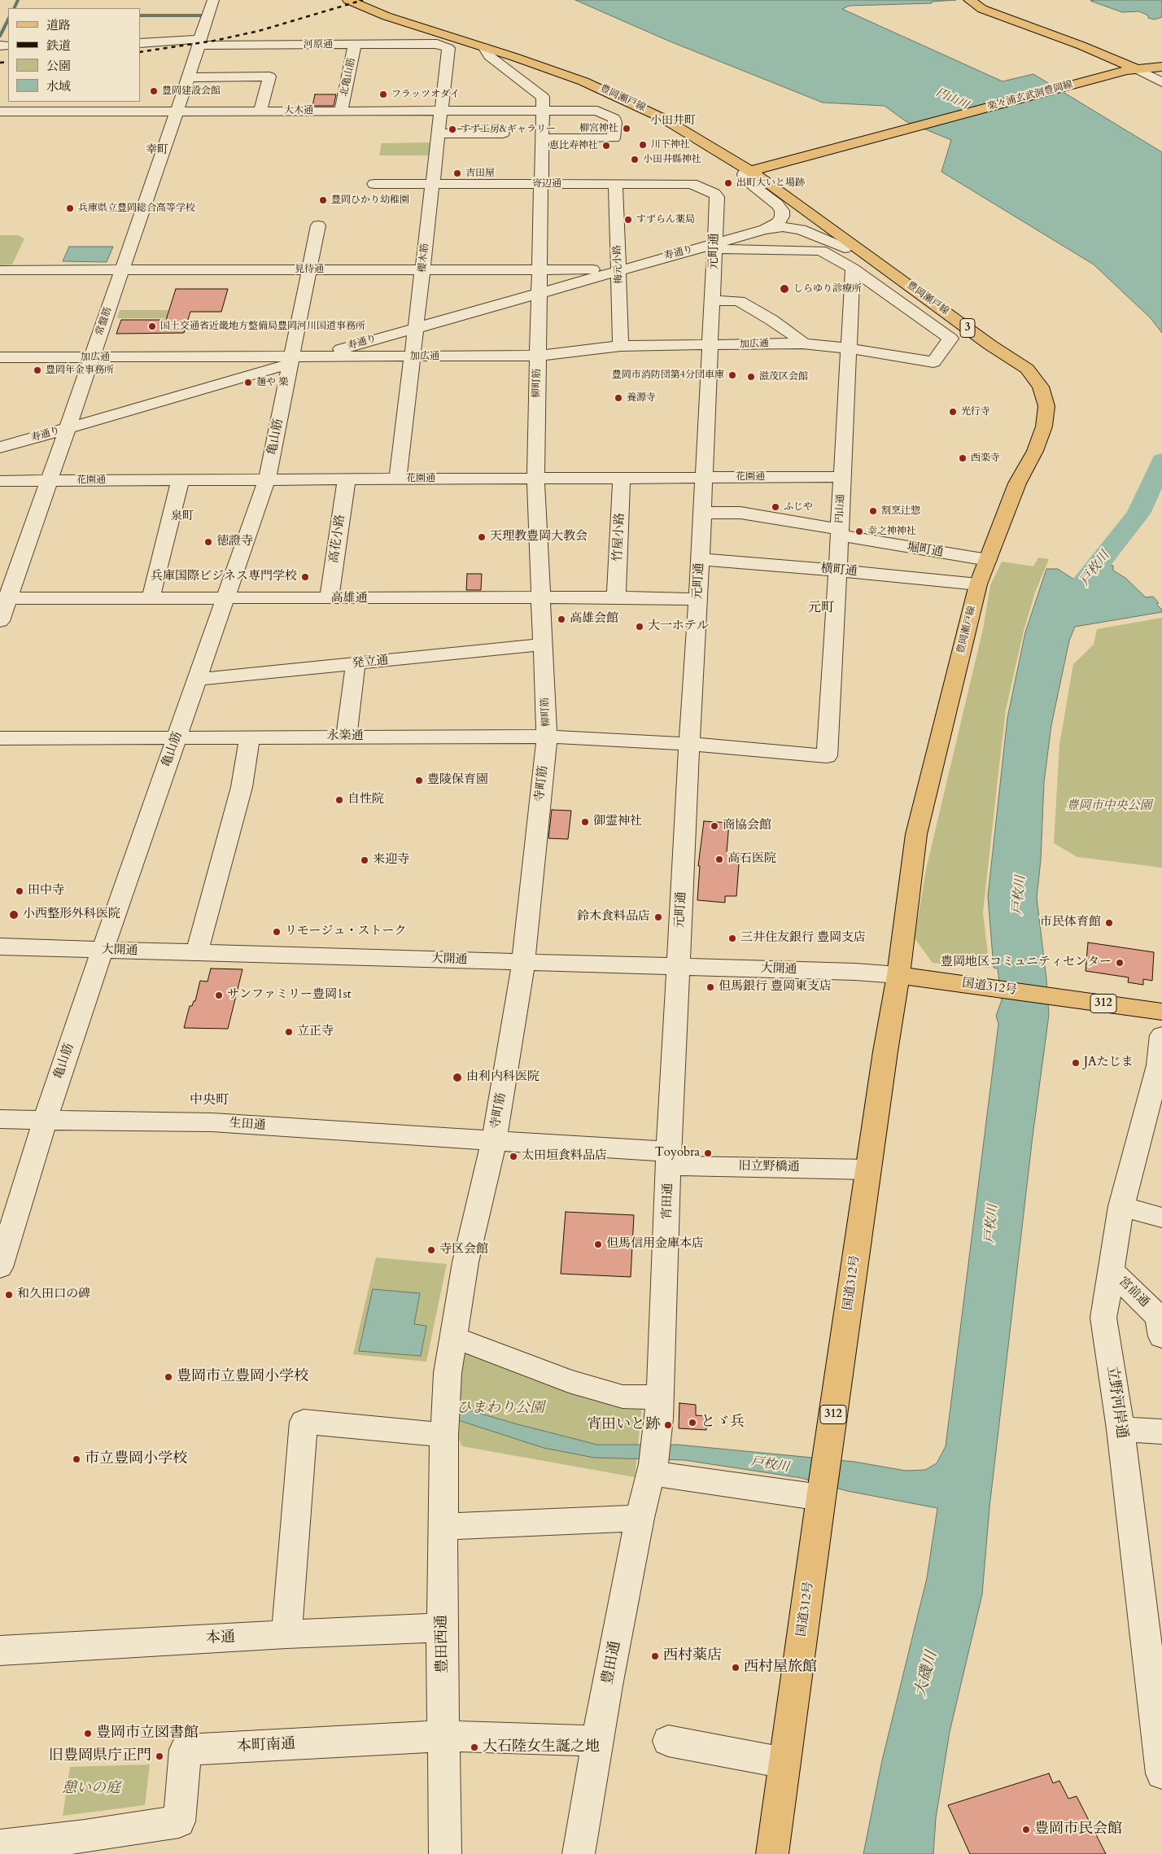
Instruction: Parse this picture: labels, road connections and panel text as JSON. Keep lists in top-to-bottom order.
{
  "streets": {
    "main road": [
      "楽々浦玄武洞豊岡線",
      "豊岡瀬戸線",
      "3",
      "国道312号",
      "312"
    ],
    "street": [
      "河原通",
      "北亀山筋",
      "大木通",
      "寄辺通",
      "元町通",
      "寿通り",
      "櫻木筋",
      "梅元小路",
      "見待通",
      "常盤筋",
      "加広通",
      "柳町筋",
      "亀山筋",
      "花園通",
      "円山通",
      "竹屋小路",
      "高花小路",
      "堀町通",
      "横町通",
      "高雄通",
      "発立通",
      "永楽通",
      "寺町筋",
      "大開通",
      "生田通",
      "旧立野橋通",
      "宵田通",
      "宮前通",
      "立野河岸通",
      "本通",
      "豊田西通",
      "豊田通",
      "本町南通"
    ]
  },
  "crossings": [
    ["河原通", "北亀山筋"],
    ["河原通", "櫻木筋"],
    ["河原通", "常盤筋"],
    ["北亀山筋", "大木通"],
    ["楽々浦玄武洞豊岡線", "豊岡瀬戸線"],
    ["豊岡瀬戸線", "柳町筋"],
    ["豊岡瀬戸線", "堀町通"],
    ["豊岡瀬戸線", "横町通"],
    ["豊岡瀬戸線", "大開通"],
    ["豊岡瀬戸線", "国道312号"],
    ["大木通", "櫻木筋"],
    ["大木通", "常盤筋"],
    ["大木通", "柳町筋"],
    ["寄辺通", "元町通"],
    ["寄辺通", "櫻木筋"],
    ["寄辺通", "梅元小路"],
    ["寄辺通", "柳町筋"],
    ["元町通", "寿通り"],
    ["元町通", "加広通"],
    ["元町通", "花園通"],
    ["元町通", "円山通"],
    ["元町通", "堀町通"],
    ["元町通", "横町通"],
    ["元町通", "高雄通"],
    ["元町通", "永楽通"],
    ["元町通", "大開通"],
    ["元町通", "宵田通"],
    ["寿通り", "櫻木筋"],
    ["寿通り", "梅元小路"],
    ["寿通り", "見待通"],
    ["寿通り", "常盤筋"],
    ["寿通り", "加広通"],
    ["寿通り", "柳町筋"],
    ["寿通り", "亀山筋"],
    ["櫻木筋", "見待通"],
    ["櫻木筋", "加広通"],
    ["櫻木筋", "花園通"],
    ["梅元小路", "見待通"],
    ["梅元小路", "加広通"],
    ["見待通", "常盤筋"],
    ["見待通", "柳町筋"],
    ["見待通", "亀山筋"],
    ["常盤筋", "加広通"],
    ["常盤筋", "花園通"],
    ["常盤筋", "高雄通"],
    ["加広通", "柳町筋"],
    ["加広通", "亀山筋"],
    ["加広通", "円山通"],
    ["柳町筋", "花園通"],
    ["柳町筋", "高雄通"],
    ["柳町筋", "発立通"],
    ["柳町筋", "永楽通"],
    ["柳町筋", "寺町筋"],
    ["亀山筋", "花園通"],
    ["亀山筋", "高雄通"],
    ["亀山筋", "発立通"],
    ["亀山筋", "永楽通"],
    ["亀山筋", "大開通"],
    ["亀山筋", "生田通"],
    ["花園通", "円山通"],
    ["花園通", "竹屋小路"],
    ["花園通", "高花小路"],
    ["円山通", "堀町通"],
    ["円山通", "横町通"],
    ["円山通", "永楽通"],
    ["竹屋小路", "高雄通"],
    ["高花小路", "高雄通"],
    ["永楽通", "寺町筋"],
    ["寺町筋", "大開通"],
    ["寺町筋", "生田通"],
    ["寺町筋", "豊田西通"],
    ["大開通", "国道312号"],
    ["大開通", "宵田通"],
    ["国道312号", "旧立野橋通"],
    ["生田通", "旧立野橋通"],
    ["生田通", "宵田通"],
    ["旧立野橋通", "宵田通"],
    ["宵田通", "豊田通"],
    ["宮前通", "立野河岸通"],
    ["本通", "豊田西通"],
    ["豊田西通", "本町南通"],
    ["豊田通", "本町南通"]
  ],
  "districts": [
    "小田井町",
    "幸町",
    "泉町",
    "元町",
    "中央町"
  ],
  "water": ["円山川", "戸枚川", "大磯川"],
  "parks": ["豊岡市中央公園", "ひまわり公園", "憩いの庭"],
  "places": [
    "豊岡建設会館",
    "フラッツオダイ",
    "柳宮神社",
    "すず工房&ギャラリー",
    "川下神社",
    "恵比寿神社",
    "小田井縣神社",
    "吉田屋",
    "出町大いと場跡",
    "豊岡ひかり幼稚園",
    "兵庫県立豊岡総合高等学校",
    "すずらん薬局",
    "しらゆり診療所",
    "国土交通省近畿地方整備局豊岡河川国道事務所",
    "豊岡年金事務所",
    "豊岡市消防団第4分団車庫",
    "滋茂区会館",
    "麺や 樂",
    "養源寺",
    "光行寺",
    "西楽寺",
    "ふじや",
    "割烹辻惣",
    "幸之神神社",
    "天理教豊岡大教会",
    "徳證寺",
    "兵庫国際ビジネス専門学校",
    "高雄会館",
    "大一ホテル",
    "豊陵保育園",
    "自性院",
    "御霊神社",
    "商協会館",
    "高石医院",
    "来迎寺",
    "田中寺",
    "小西整形外科医院",
    "鈴木食料品店",
    "市民体育館",
    "リモージュ・ストーク",
    "三井住友銀行 豊岡支店",
    "豊岡地区コミュニティセンター",
    "但馬銀行 豊岡東支店",
    "サンファミリー豊岡1st",
    "立正寺",
    "JAたじま",
    "由利内科医院",
    "Toyobra",
    "太田垣食料品店",
    "但馬信用金庫本店",
    "寺区会館",
    "和久田口の碑",
    "豊岡市立豊岡小学校",
    "とゞ兵",
    "宵田いと跡",
    "市立豊岡小学校",
    "西村薬店",
    "西村屋旅館",
    "豊岡市立図書館",
    "大石陸女生誕之地",
    "旧豊岡県庁正門",
    "豊岡市民会館"
  ],
  "legend": [
    "道路",
    "鉄道",
    "公園",
    "水域"
  ]
}
